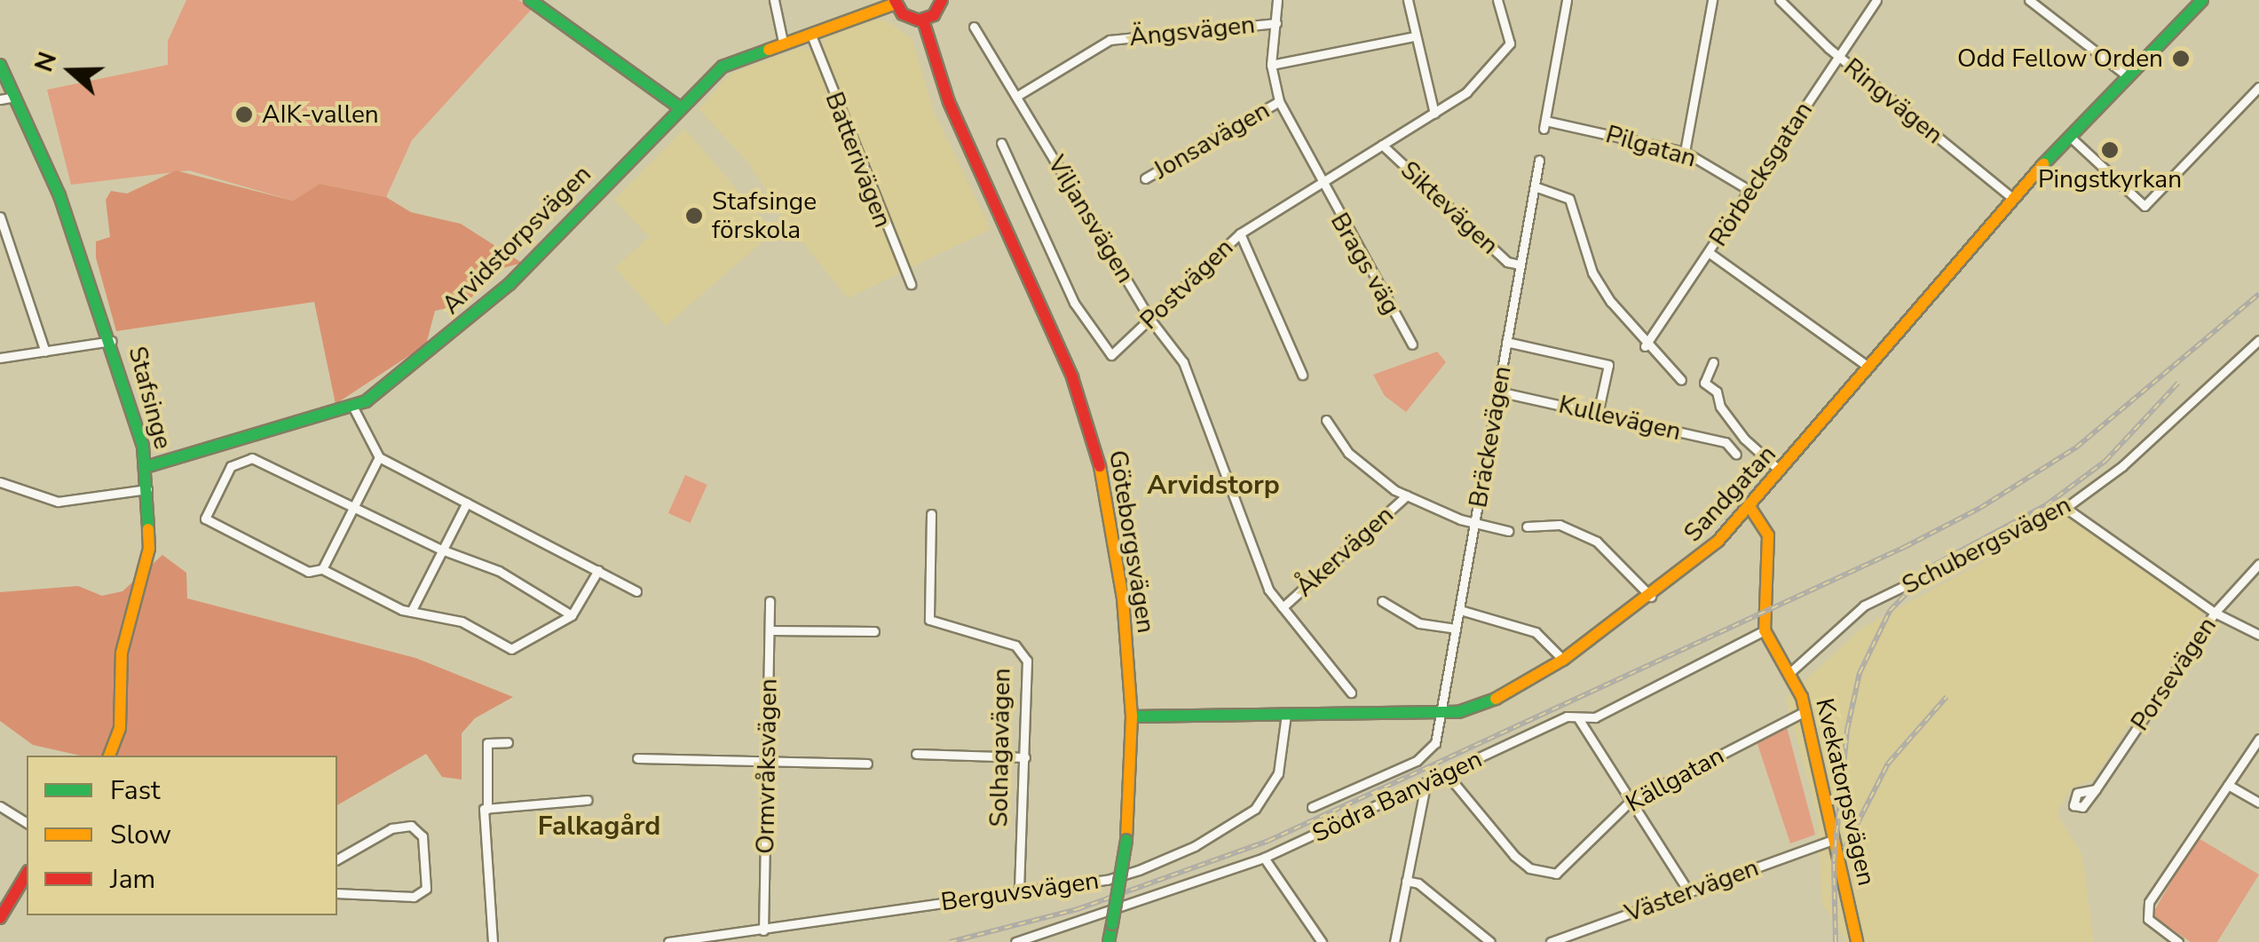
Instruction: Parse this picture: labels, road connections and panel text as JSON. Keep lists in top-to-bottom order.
{
  "streets": {
    "main road": [
      "Arvidstorpsvägen",
      "Stafsinge",
      "Sandgatan",
      "Göteborgsvägen",
      "Kvekatorpsvägen"
    ],
    "street": [
      "Ängsvägen",
      "Ringvägen",
      "Jonsavägen",
      "Pilgatan",
      "Batterivägen",
      "Rörbecksgatan",
      "Siktevägen",
      "Viljansvägen",
      "Brags väg",
      "Postvägen",
      "Kullevägen",
      "Bräckevägen",
      "Schubergsvägen",
      "Åkervägen",
      "Porsevägen",
      "Solhagavägen",
      "Ormvråksvägen",
      "Källgatan",
      "Södra Banvägen",
      "Västervägen",
      "Berguvsvägen"
    ]
  },
  "crossings": [
    ["Ängsvägen", "Viljansvägen"],
    ["Ringvägen", "Rörbecksgatan"],
    ["Ringvägen", "Sandgatan"],
    ["Pilgatan", "Rörbecksgatan"],
    ["Batterivägen", "Arvidstorpsvägen"],
    ["Siktevägen", "Postvägen"],
    ["Siktevägen", "Bräckevägen"],
    ["Viljansvägen", "Postvägen"],
    ["Viljansvägen", "Åkervägen"],
    ["Arvidstorpsvägen", "Stafsinge"],
    ["Arvidstorpsvägen", "Göteborgsvägen"],
    ["Brags väg", "Postvägen"],
    ["Kullevägen", "Bräckevägen"],
    ["Bräckevägen", "Sandgatan"],
    ["Sandgatan", "Göteborgsvägen"],
    ["Sandgatan", "Berguvsvägen"],
    ["Schubergsvägen", "Kvekatorpsvägen"],
    ["Solhagavägen", "Berguvsvägen"],
    ["Ormvråksvägen", "Berguvsvägen"],
    ["Källgatan", "Kvekatorpsvägen"],
    ["Källgatan", "Södra Banvägen"],
    ["Kvekatorpsvägen", "Södra Banvägen"],
    ["Kvekatorpsvägen", "Västervägen"]
  ],
  "districts": ["Arvidstorp", "Falkagård"],
  "places": [
    "Odd Fellow Orden",
    "AIK-vallen",
    "Pingstkyrkan",
    "Stafsinge förskola"
  ],
  "legend": ["Fast", "Slow", "Jam"],
  "north": "left"
}
